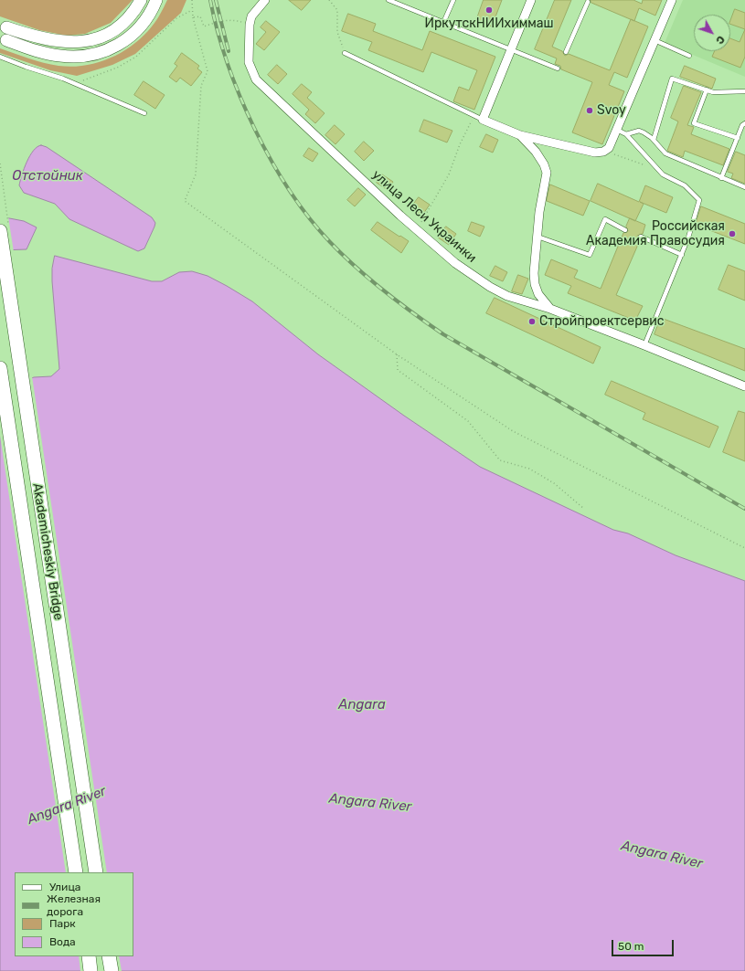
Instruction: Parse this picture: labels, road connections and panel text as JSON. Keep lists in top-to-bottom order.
{
  "streets": {
    "main road": ["Akademicheskiy Bridge"],
    "street": ["улица Леси Украинки"]
  },
  "water": ["Отстойник", "Angara", "Angara River"],
  "places": [
    "ИркутскНИИхиммаш",
    "Svoy",
    "Российская Академия Правосудия",
    "Стройпроектсервис"
  ],
  "legend": [
    "Улица",
    "Железная дорога",
    "Парк",
    "Вода"
  ],
  "scale_bar": "50 m",
  "north": "bottom right"
}
